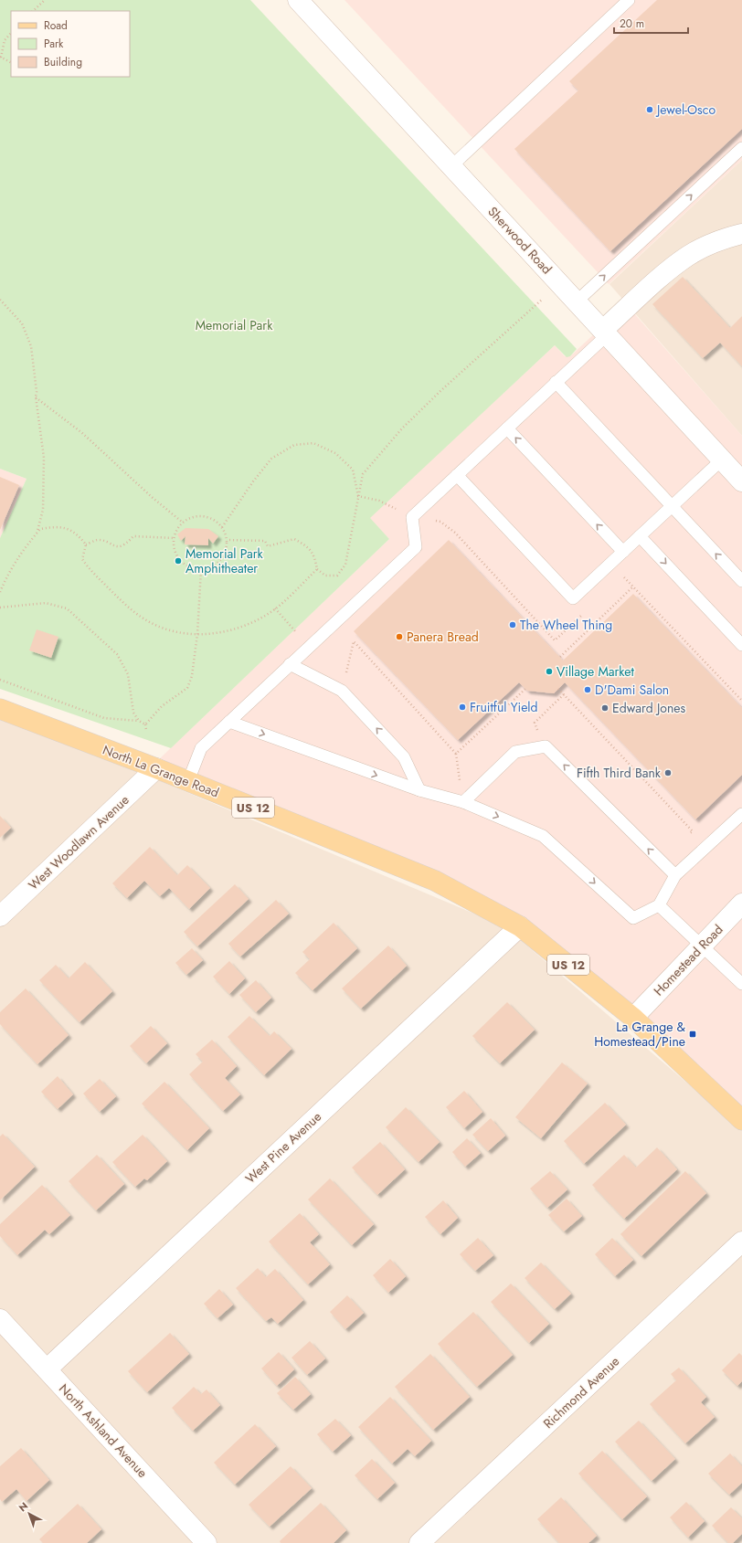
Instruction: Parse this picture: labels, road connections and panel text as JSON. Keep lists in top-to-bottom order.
{
  "streets": {
    "main road": ["North La Grange Road", "US 12"],
    "street": [
      "Sherwood Road",
      "West Woodlawn Avenue",
      "Homestead Road",
      "West Pine Avenue",
      "Richmond Avenue",
      "North Ashland Avenue"
    ]
  },
  "crossings": [
    ["North La Grange Road", "US 12"],
    ["North La Grange Road", "West Woodlawn Avenue"],
    ["North La Grange Road", "West Pine Avenue"],
    ["US 12", "Homestead Road"],
    ["US 12", "West Pine Avenue"],
    ["West Pine Avenue", "North Ashland Avenue"]
  ],
  "parks": ["Memorial Park"],
  "places": {
    "other": [
      "Jewel-Osco",
      "Memorial Park Amphitheater",
      "The Wheel Thing",
      "Panera Bread",
      "Village Market",
      "D'Dami Salon",
      "Fruitful Yield",
      "Edward Jones",
      "Fifth Third Bank"
    ],
    "transit": ["La Grange & Homestead/Pine"]
  },
  "legend": ["Road", "Park", "Building"],
  "scale_bar": "20 m",
  "north": "top left"
}
